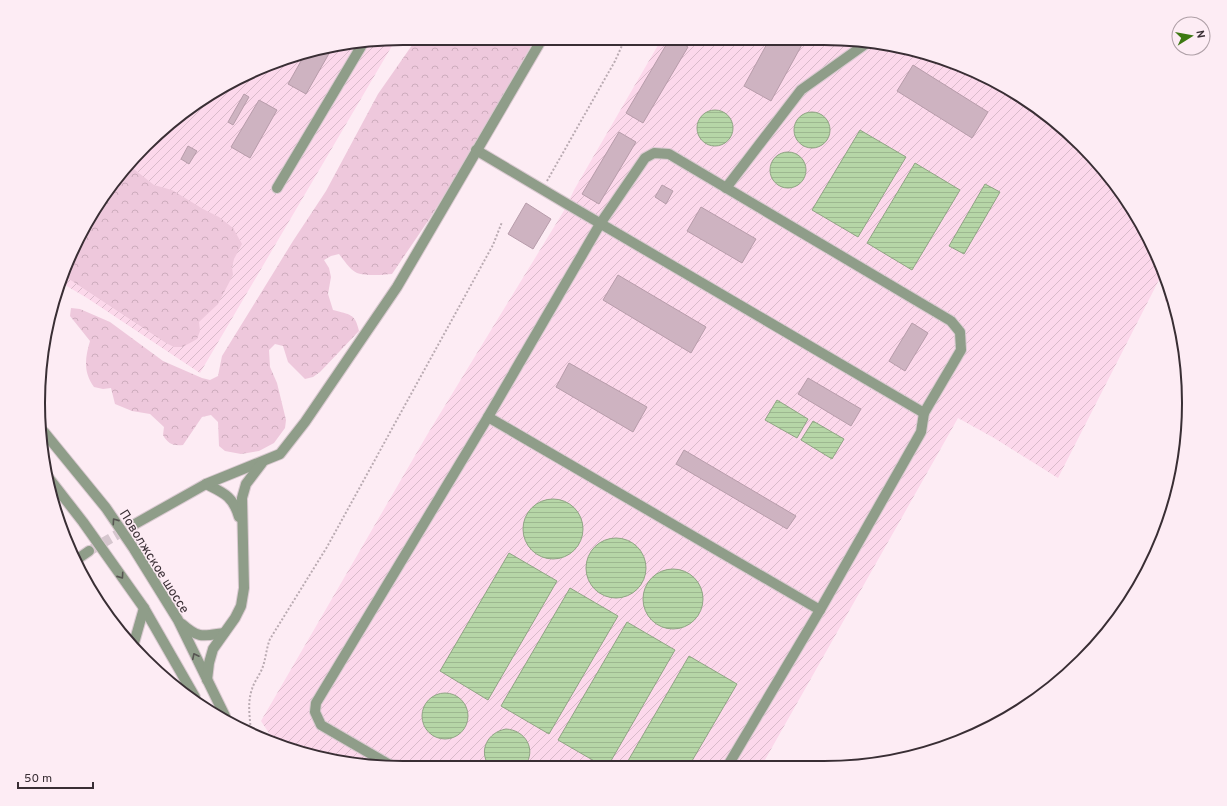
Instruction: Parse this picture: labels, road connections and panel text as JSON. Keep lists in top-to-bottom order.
{
  "streets": {
    "street": ["Поволжское шоссе"]
  },
  "scale_bar": "50 m",
  "north": "right"
}
